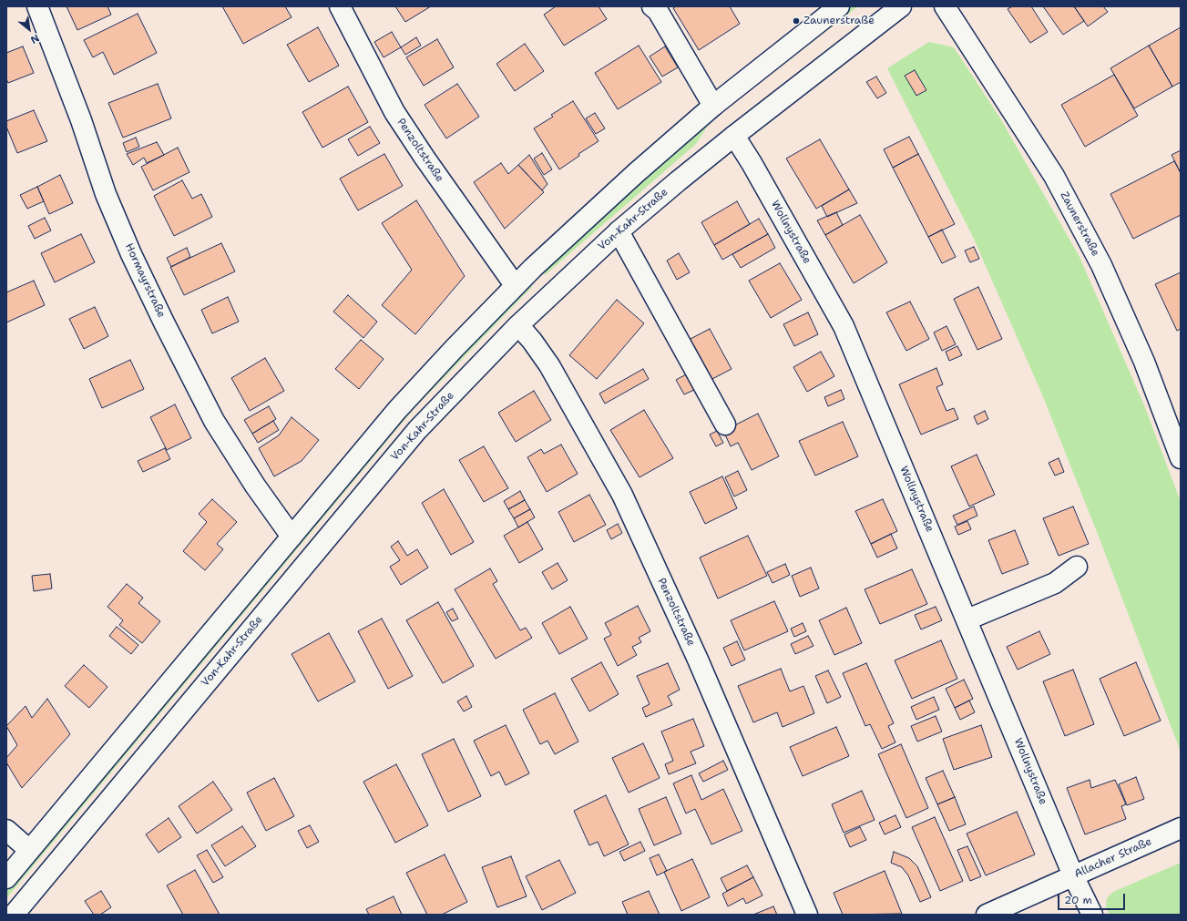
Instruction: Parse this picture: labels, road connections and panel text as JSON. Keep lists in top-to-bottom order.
{
  "streets": {
    "street": [
      "Penzoltstraße",
      "Von-Kahr-Straße",
      "Zaunerstraße",
      "Wollnystraße",
      "Hormayrstraße",
      "Allacher Straße"
    ]
  },
  "crossings": [
    ["Penzoltstraße", "Von-Kahr-Straße"],
    ["Von-Kahr-Straße", "Wollnystraße"],
    ["Wollnystraße", "Allacher Straße"]
  ],
  "places": ["Zaunerstraße"],
  "scale_bar": "20 m",
  "north": "bottom right"
}
